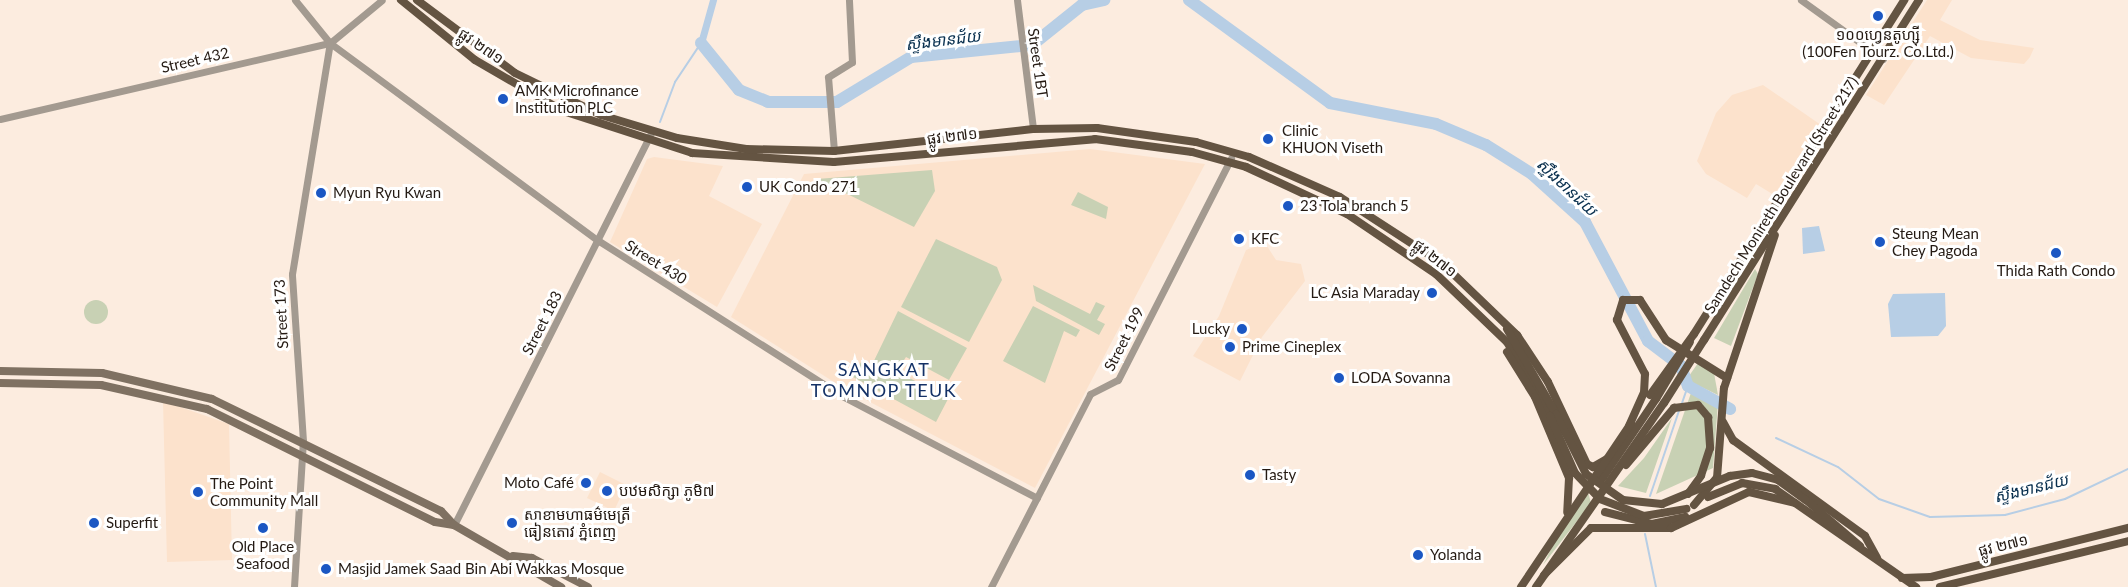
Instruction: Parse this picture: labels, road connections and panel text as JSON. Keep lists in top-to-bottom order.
{
  "streets": {
    "main road": ["ផ្លូវ ២៧១", "Samdech Monireth Boulevard (Street 217)"],
    "street": [
      "Street 432",
      "Street 1BT",
      "Street 430",
      "Street 173",
      "Street 183",
      "Street 199"
    ]
  },
  "crossings": [
    ["ផ្លូវ ២៧១", "Street 1BT"],
    ["ផ្លូវ ២៧១", "Street 183"],
    ["ផ្លូវ ២៧១", "Street 199"],
    ["Street 432", "Street 430"],
    ["Street 432", "Street 173"],
    ["Street 430", "Street 173"],
    ["Street 430", "Street 183"],
    ["Street 430", "Street 199"]
  ],
  "districts": ["SANGKAT TOMNOP TEUK"],
  "water": ["ស្ទឹងមានជ័យ"],
  "places": [
    "១០០ហ្វេនតូហ្ស៊ី (100Fen Tourz. Co.Ltd.)",
    "AMK Microfinance Institution PLC",
    "Clinic KHUON Viseth",
    "UK Condo 271",
    "Myun Ryu Kwan",
    "23 Tola branch 5",
    "KFC",
    "Steung Mean Chey Pagoda",
    "Thida Rath Condo",
    "LC Asia Maraday",
    "Lucky",
    "Prime Cineplex",
    "LODA Sovanna",
    "Tasty",
    "Moto Café",
    "បឋមសិក្សា ភូមិ៧",
    "The Point Community Mall",
    "Superfit",
    "សាខាមហាធម៌មេត្រី ធៀនតោវ ភ្នំពេញ",
    "Old Place Seafood",
    "Yolanda",
    "Masjid Jamek Saad Bin Abi Wakkas Mosque"
  ]
}
